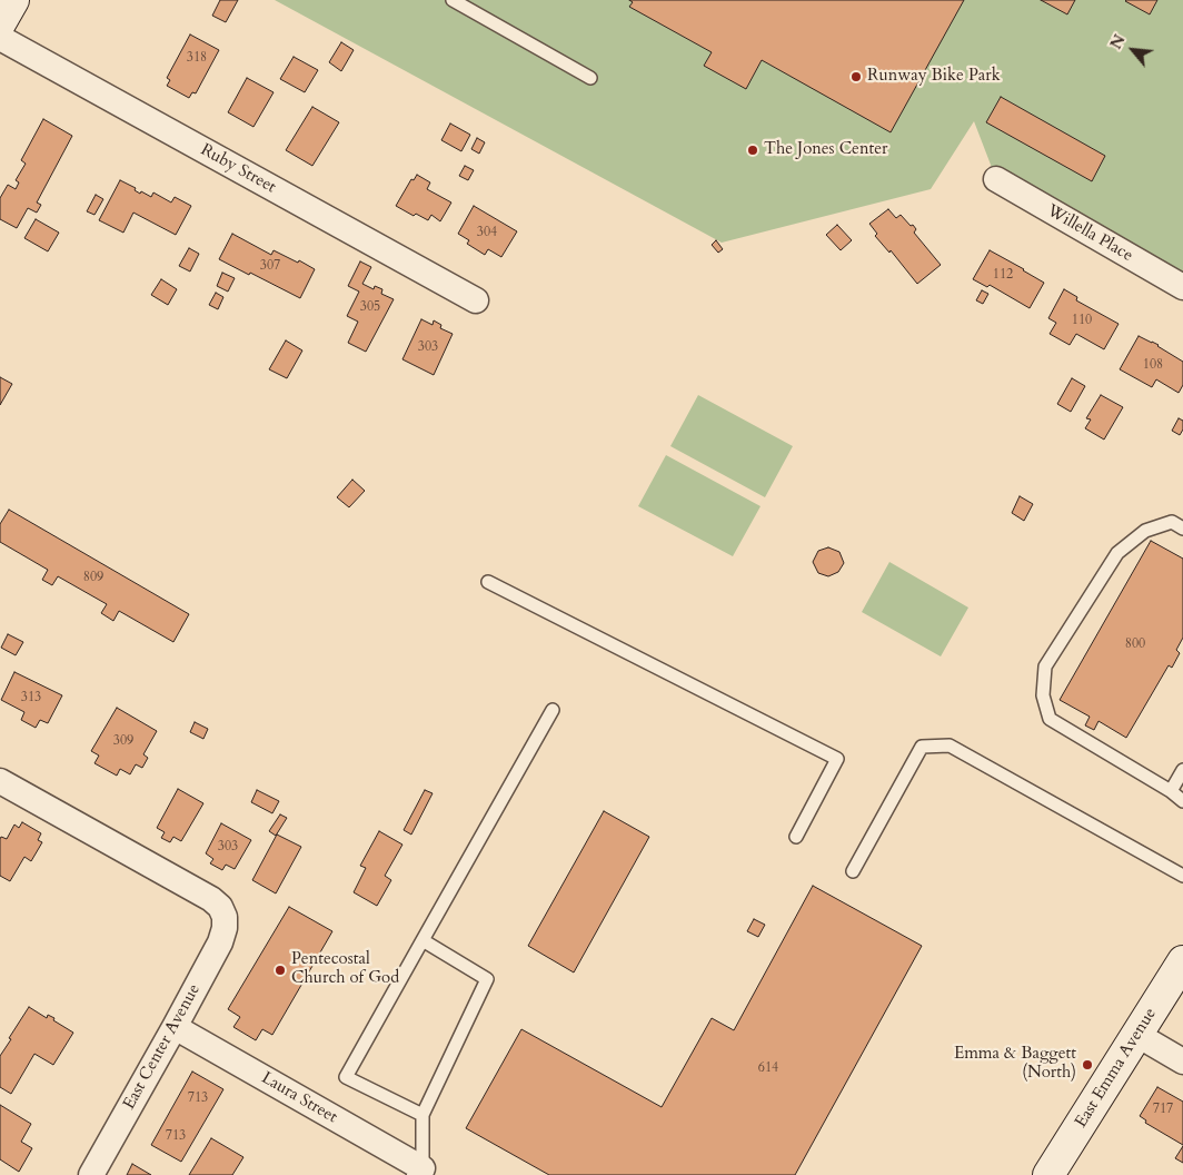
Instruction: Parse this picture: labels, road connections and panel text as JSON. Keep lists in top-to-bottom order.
{
  "streets": {
    "street": [
      "Ruby Street",
      "Willella Place",
      "East Center Avenue",
      "East Emma Avenue",
      "Laura Street"
    ]
  },
  "crossings": [
    ["East Center Avenue", "Laura Street"]
  ],
  "places": [
    "Runway Bike Park",
    "The Jones Center",
    "Pentecostal Church of God",
    "Emma & Baggett (North)"
  ],
  "house_numbers": [
    "318",
    "304",
    "307",
    "112",
    "305",
    "110",
    "303",
    "108",
    "809",
    "800",
    "313",
    "309",
    "303",
    "614",
    "713",
    "717",
    "713"
  ],
  "north": "top left"
}
